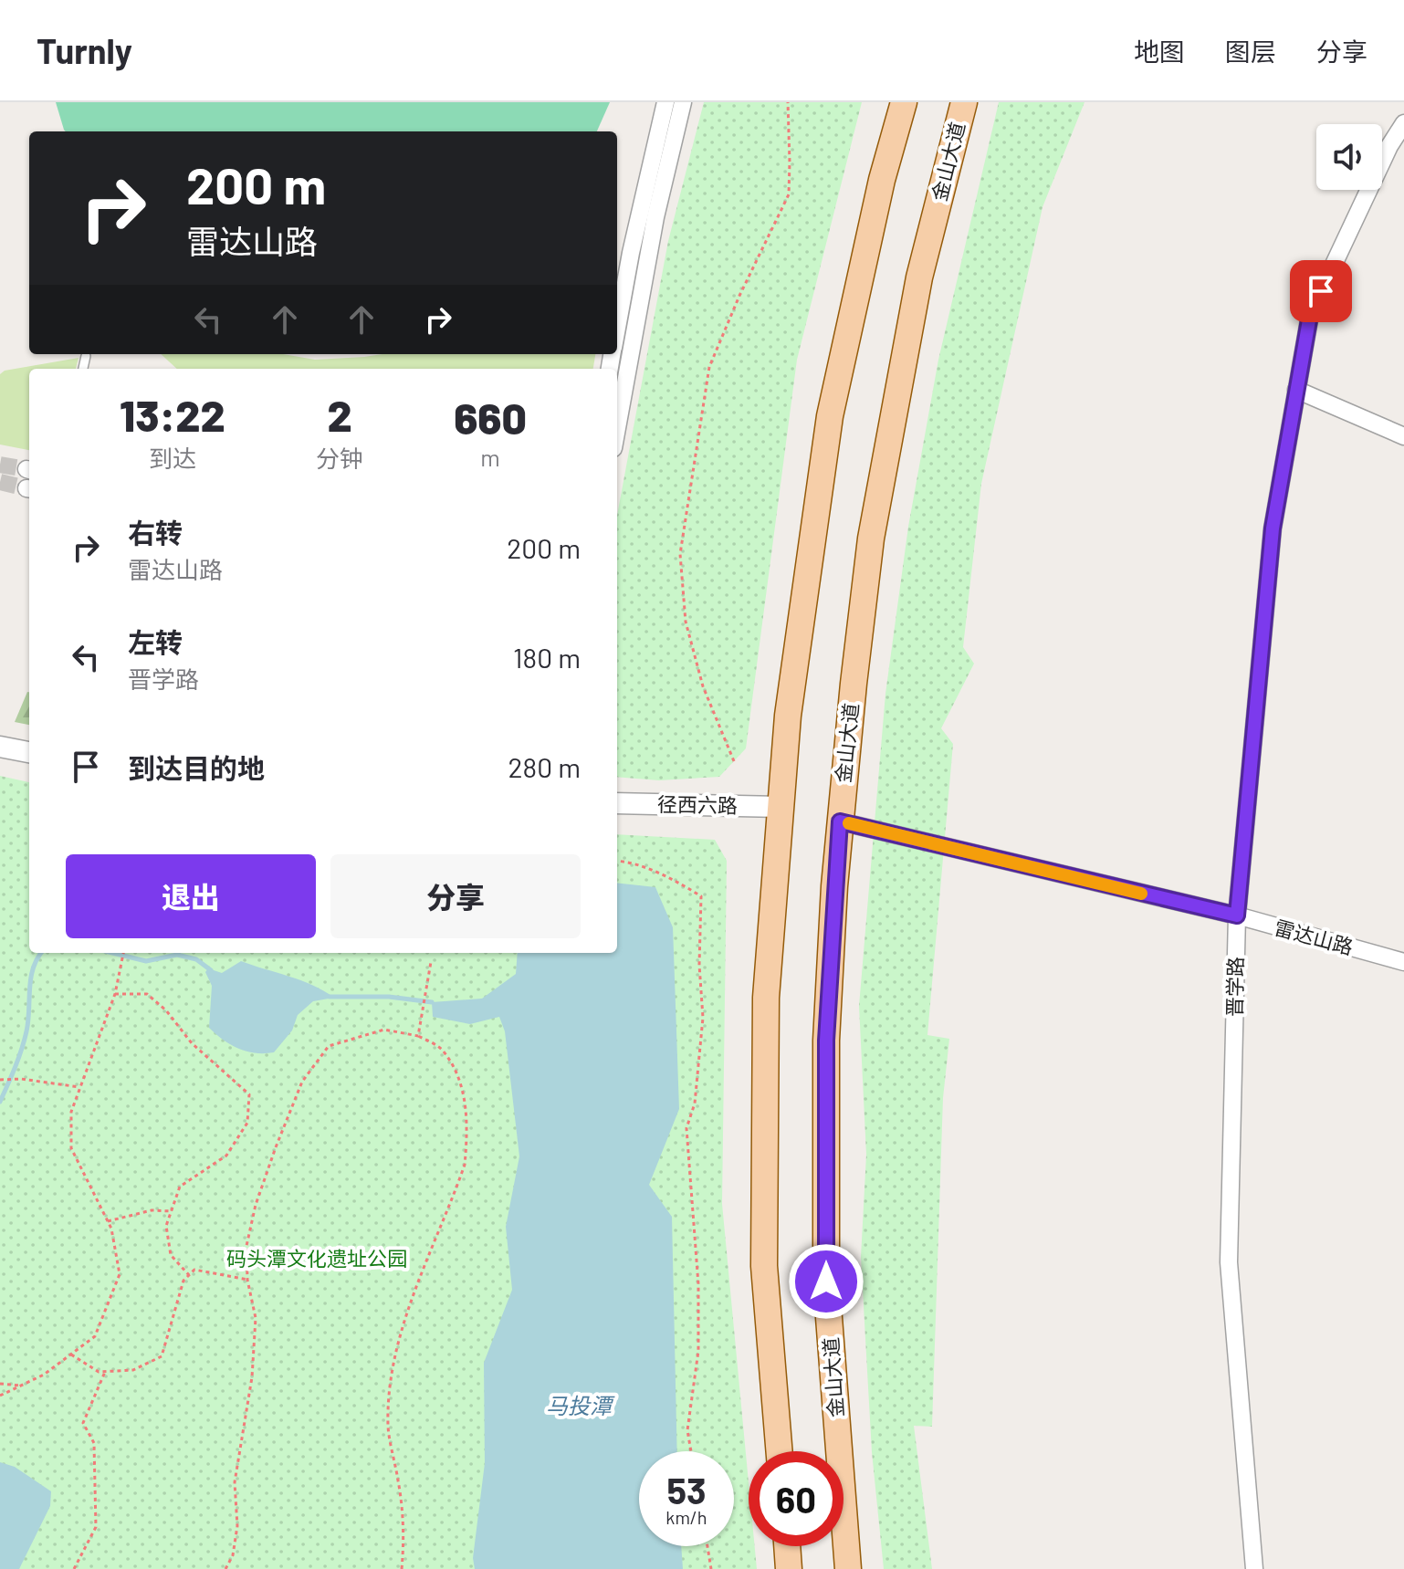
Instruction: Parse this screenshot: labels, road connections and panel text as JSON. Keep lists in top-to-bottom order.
{
  "streets": {
    "main road": ["金山大道"],
    "street": ["径西六路", "雷达山路", "晋学路"]
  },
  "crossings": [
    ["金山大道", "雷达山路"],
    ["雷达山路", "晋学路"]
  ],
  "water": ["马投潭"],
  "parks": ["码头潭文化遗址公园"],
  "page": {
    "header": "Turnly",
    "nav": ["地图", "图层", "分享"],
    "turn": ["200 m", "雷达山路"],
    "eta": [
      "13:22",
      "到达",
      "2",
      "分钟",
      "660",
      "m"
    ],
    "list": [
      {
        "name": "右转",
        "note": "雷达山路",
        "value": "200 m"
      },
      {
        "name": "左转",
        "note": "晋学路",
        "value": "180 m"
      },
      {
        "name": "到达目的地",
        "value": "280 m"
      }
    ],
    "buttons": ["退出", "分享"],
    "speed": "53 km/h",
    "limit": "60"
  }
}
